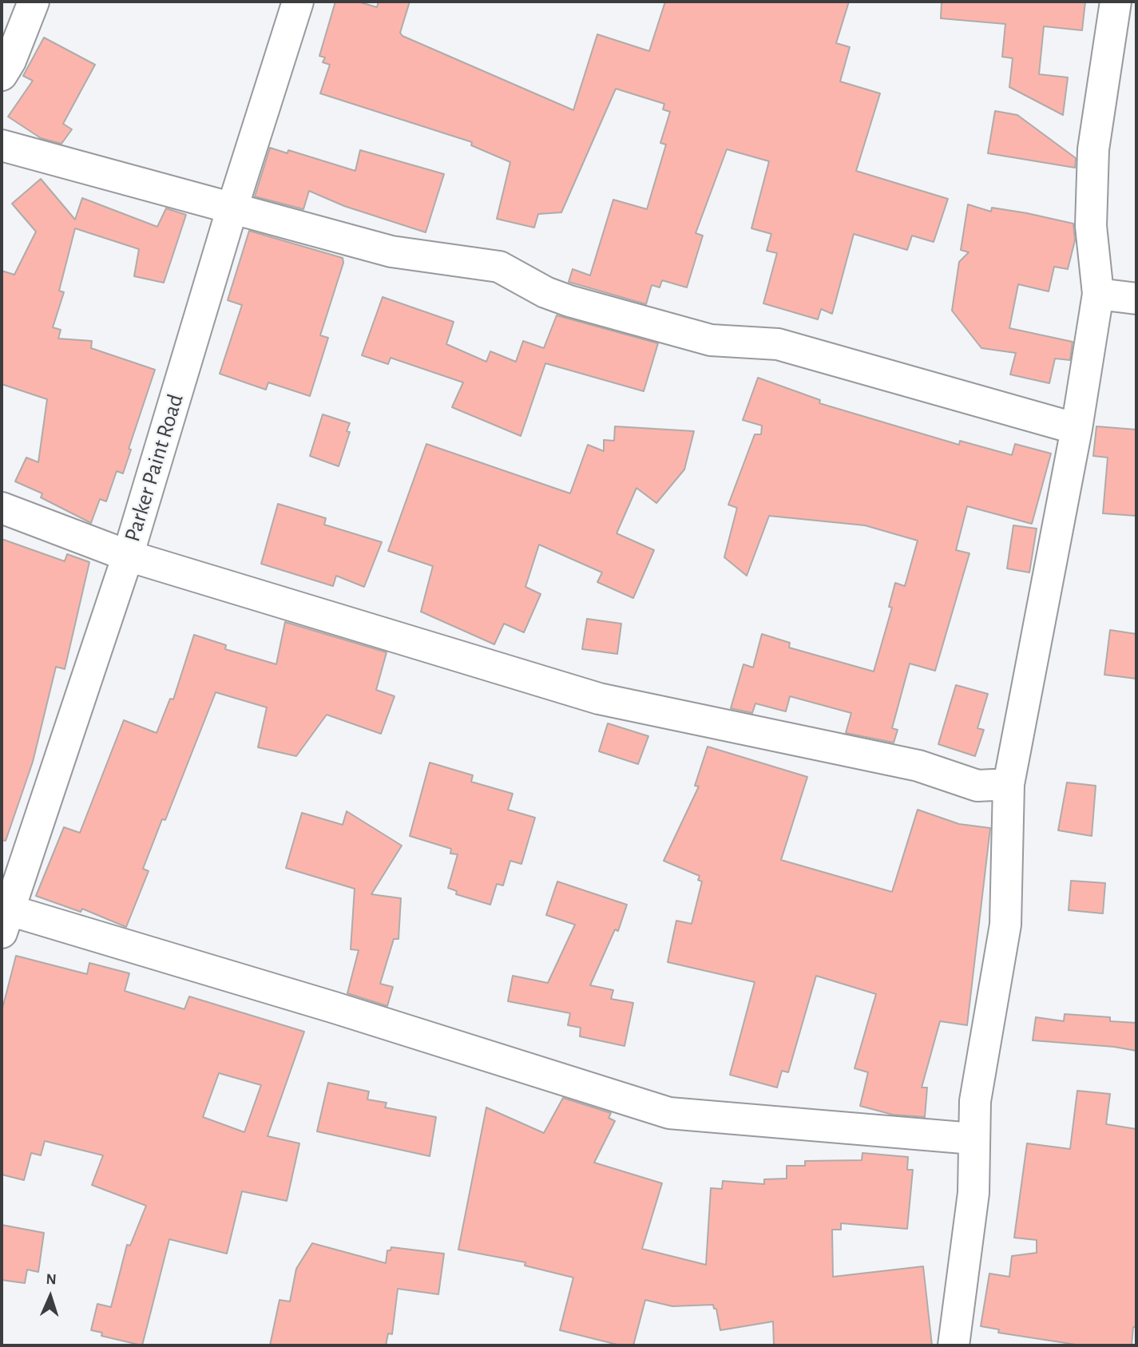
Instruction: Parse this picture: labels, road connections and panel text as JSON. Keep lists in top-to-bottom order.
{
  "streets": {
    "street": ["Parker Paint Road"]
  },
  "north": "top"
}
